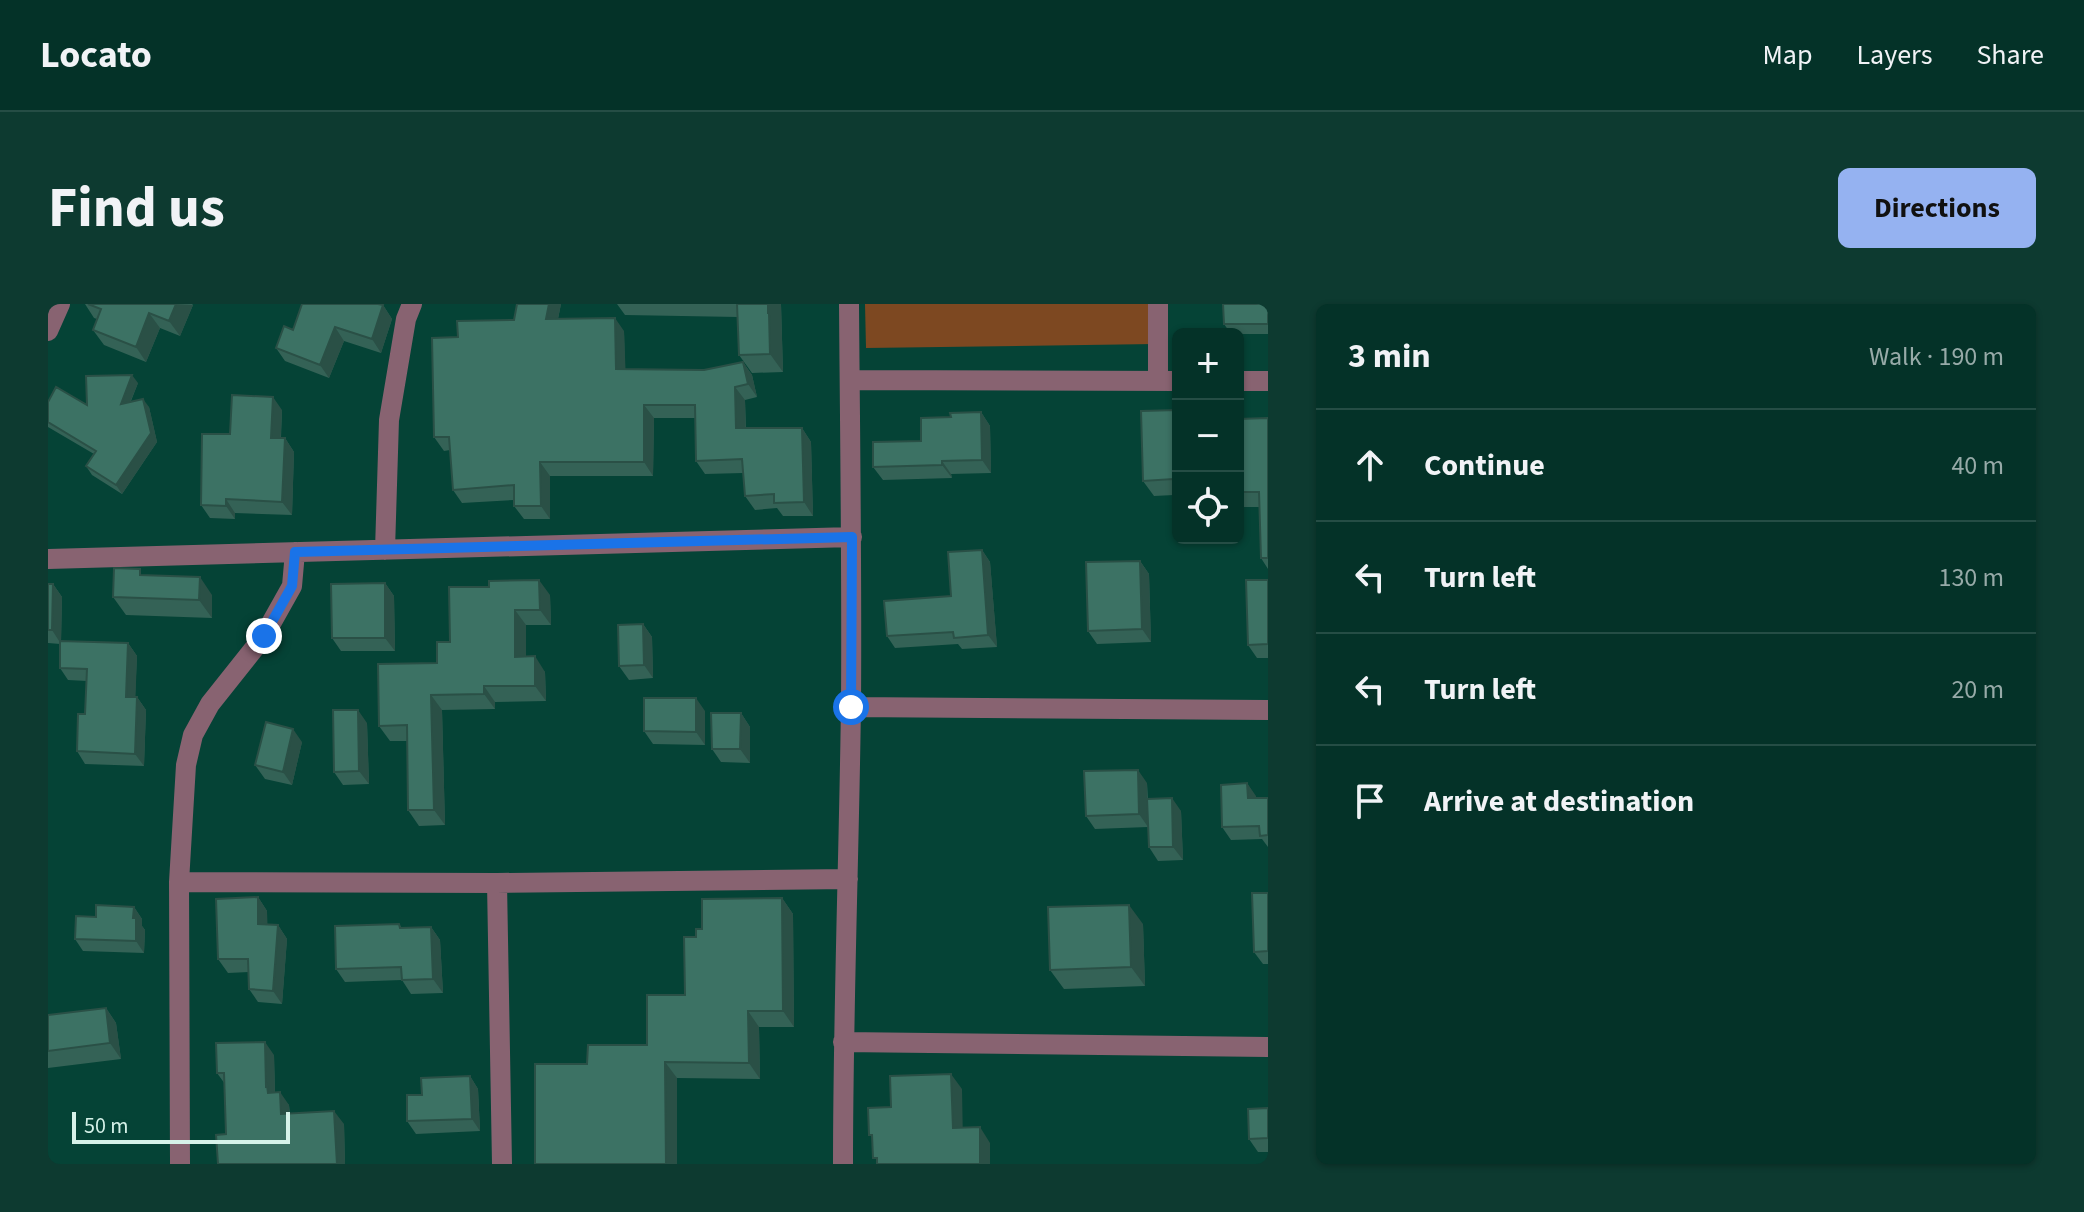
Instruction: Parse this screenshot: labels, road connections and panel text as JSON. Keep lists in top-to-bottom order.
{
  "scale_bar": "50 m",
  "page": {
    "header": "Locato",
    "nav": ["Map", "Layers", "Share"],
    "buttons": "Directions",
    "title": "Find us",
    "heading": ["3 min", "Walk · 190 m"],
    "map_buttons": ["+", "−"],
    "list": [
      ["Continue", "40 m"],
      ["Turn left", "130 m"],
      ["Turn left", "20 m"],
      "Arrive at destination"
    ],
    "scale": "50 m"
  }
}
